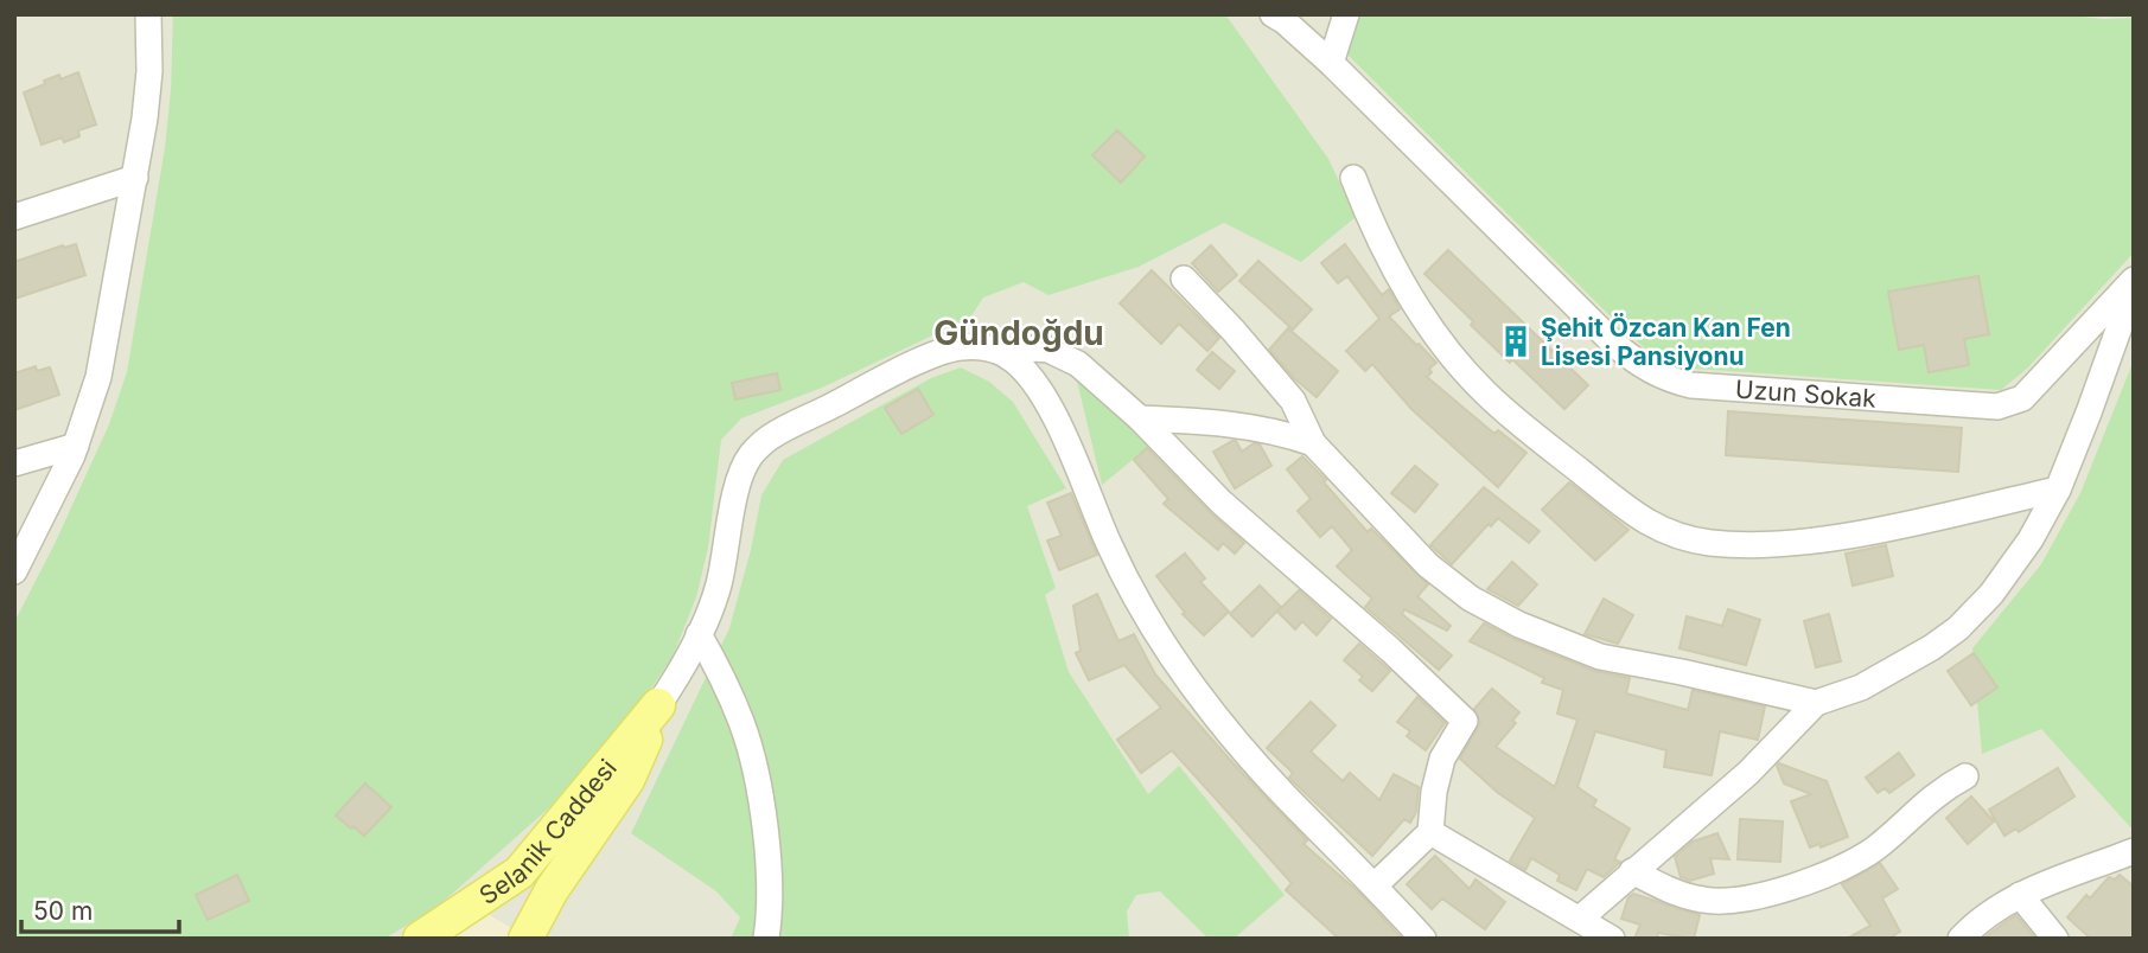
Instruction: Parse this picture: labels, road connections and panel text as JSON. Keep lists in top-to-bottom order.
{
  "streets": {
    "main road": ["Selanik Caddesi"],
    "street": ["Uzun Sokak"]
  },
  "districts": ["Gündoğdu"],
  "places": {
    "building": ["Şehit Özcan Kan Fen Lisesi Pansiyonu"]
  },
  "scale_bar": "50 m"
}
